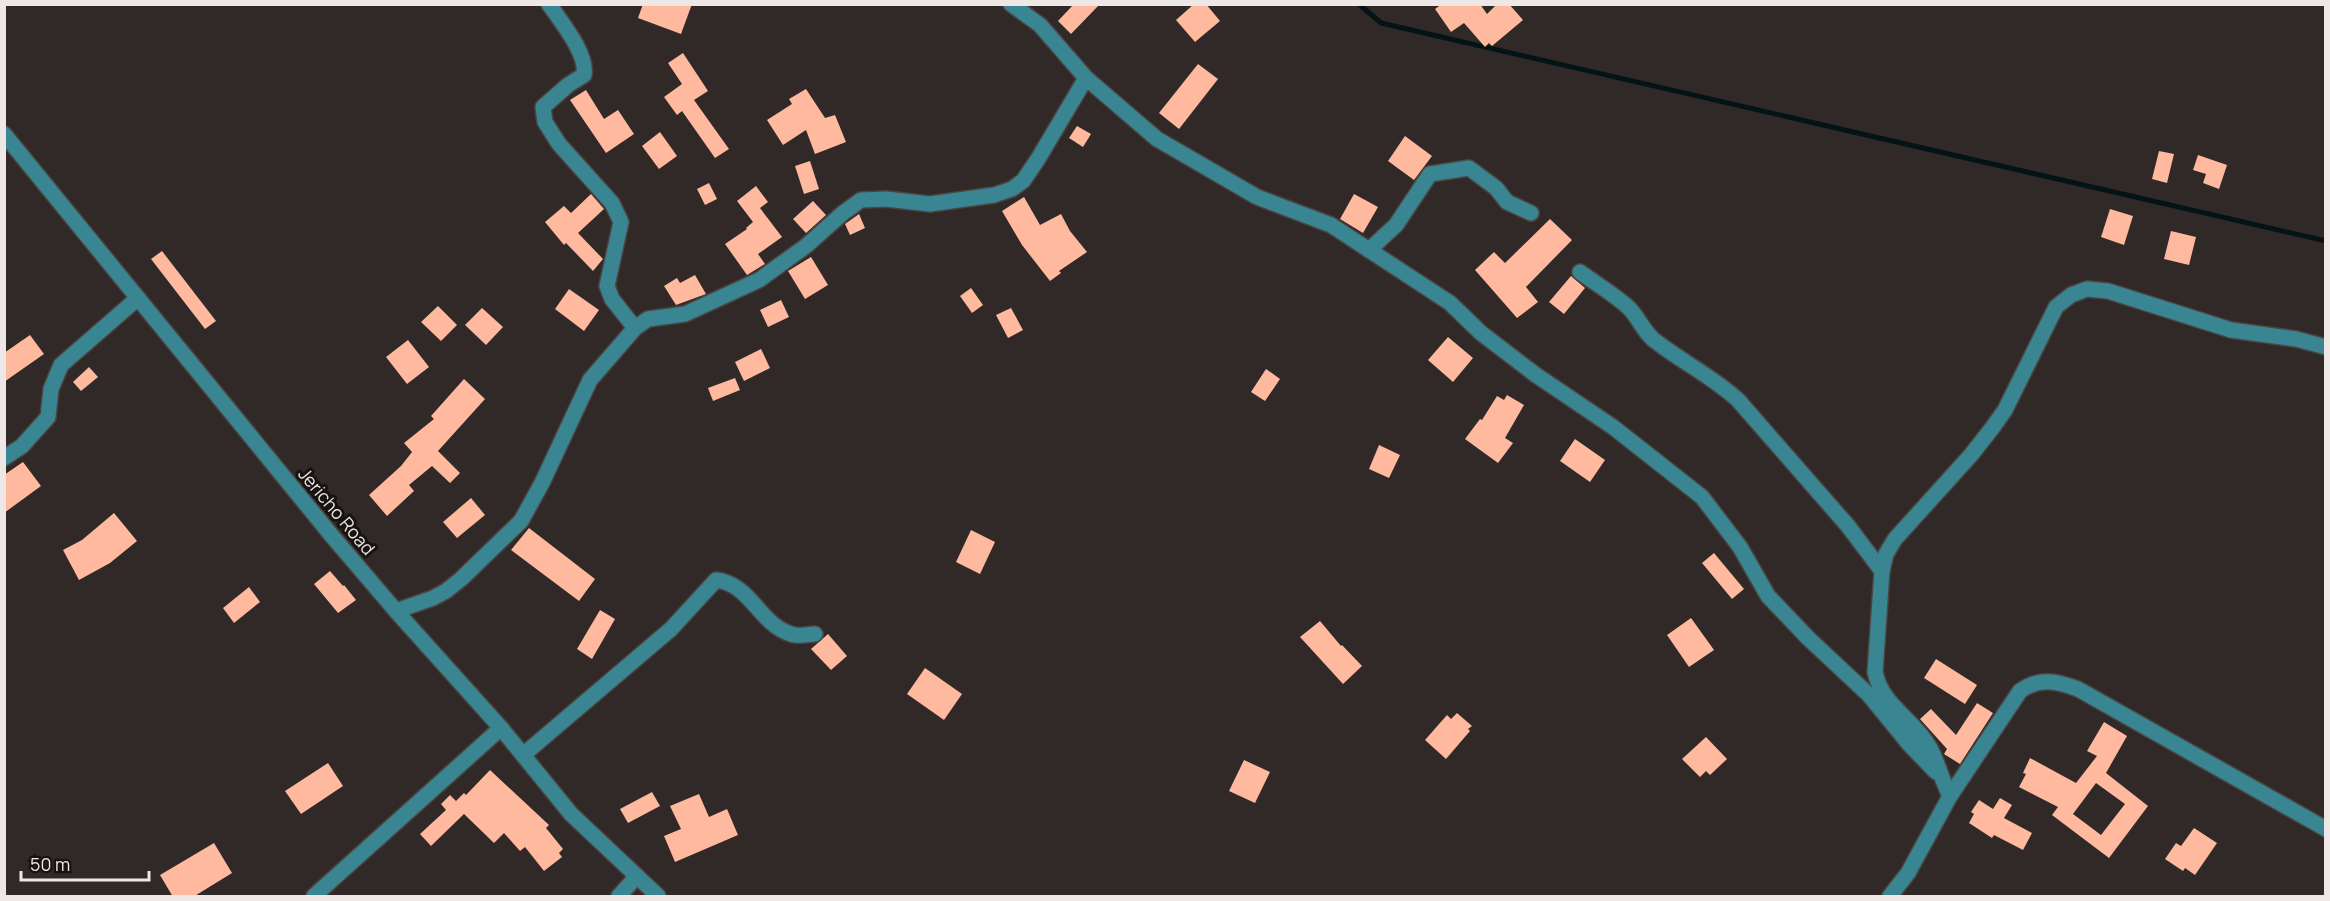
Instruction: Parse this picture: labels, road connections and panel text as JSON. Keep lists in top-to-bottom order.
{
  "streets": {
    "street": ["Jericho Road"]
  },
  "scale_bar": "50 m"
}
